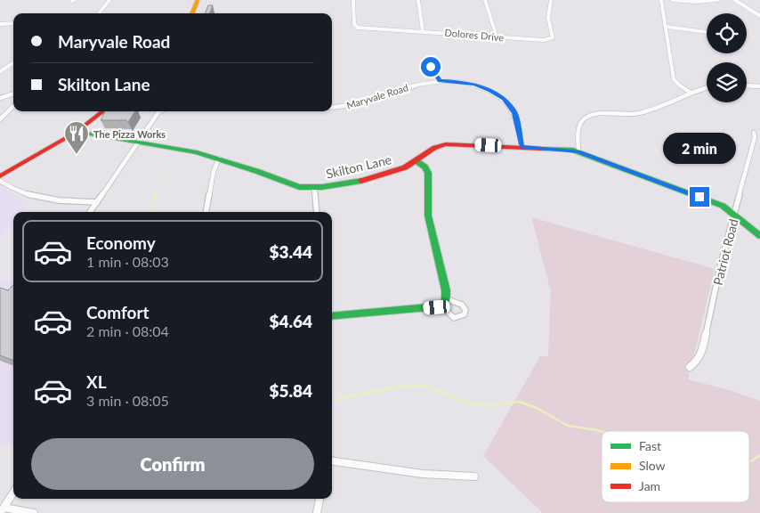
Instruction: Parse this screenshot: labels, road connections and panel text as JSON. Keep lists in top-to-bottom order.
{
  "streets": {
    "street": [
      "Dolores Drive",
      "Maryvale Road",
      "Skilton Lane",
      "Patriot Road"
    ]
  },
  "crossings": [
    ["Maryvale Road", "Skilton Lane"],
    ["Skilton Lane", "Patriot Road"]
  ],
  "places": {
    "restaurant": ["The Pizza Works"]
  },
  "legend": ["Fast", "Slow", "Jam"],
  "page": {
    "banner": ["Maryvale Road", "Skilton Lane"],
    "bubble": "2 min",
    "list": [
      {
        "name": "Economy",
        "note": "1 min · 08:03",
        "value": "$3.44"
      },
      {
        "name": "Comfort",
        "note": "2 min · 08:04",
        "value": "$4.64"
      },
      {
        "name": "XL",
        "note": "3 min · 08:05",
        "value": "$5.84"
      }
    ],
    "buttons": "Confirm"
  }
}
